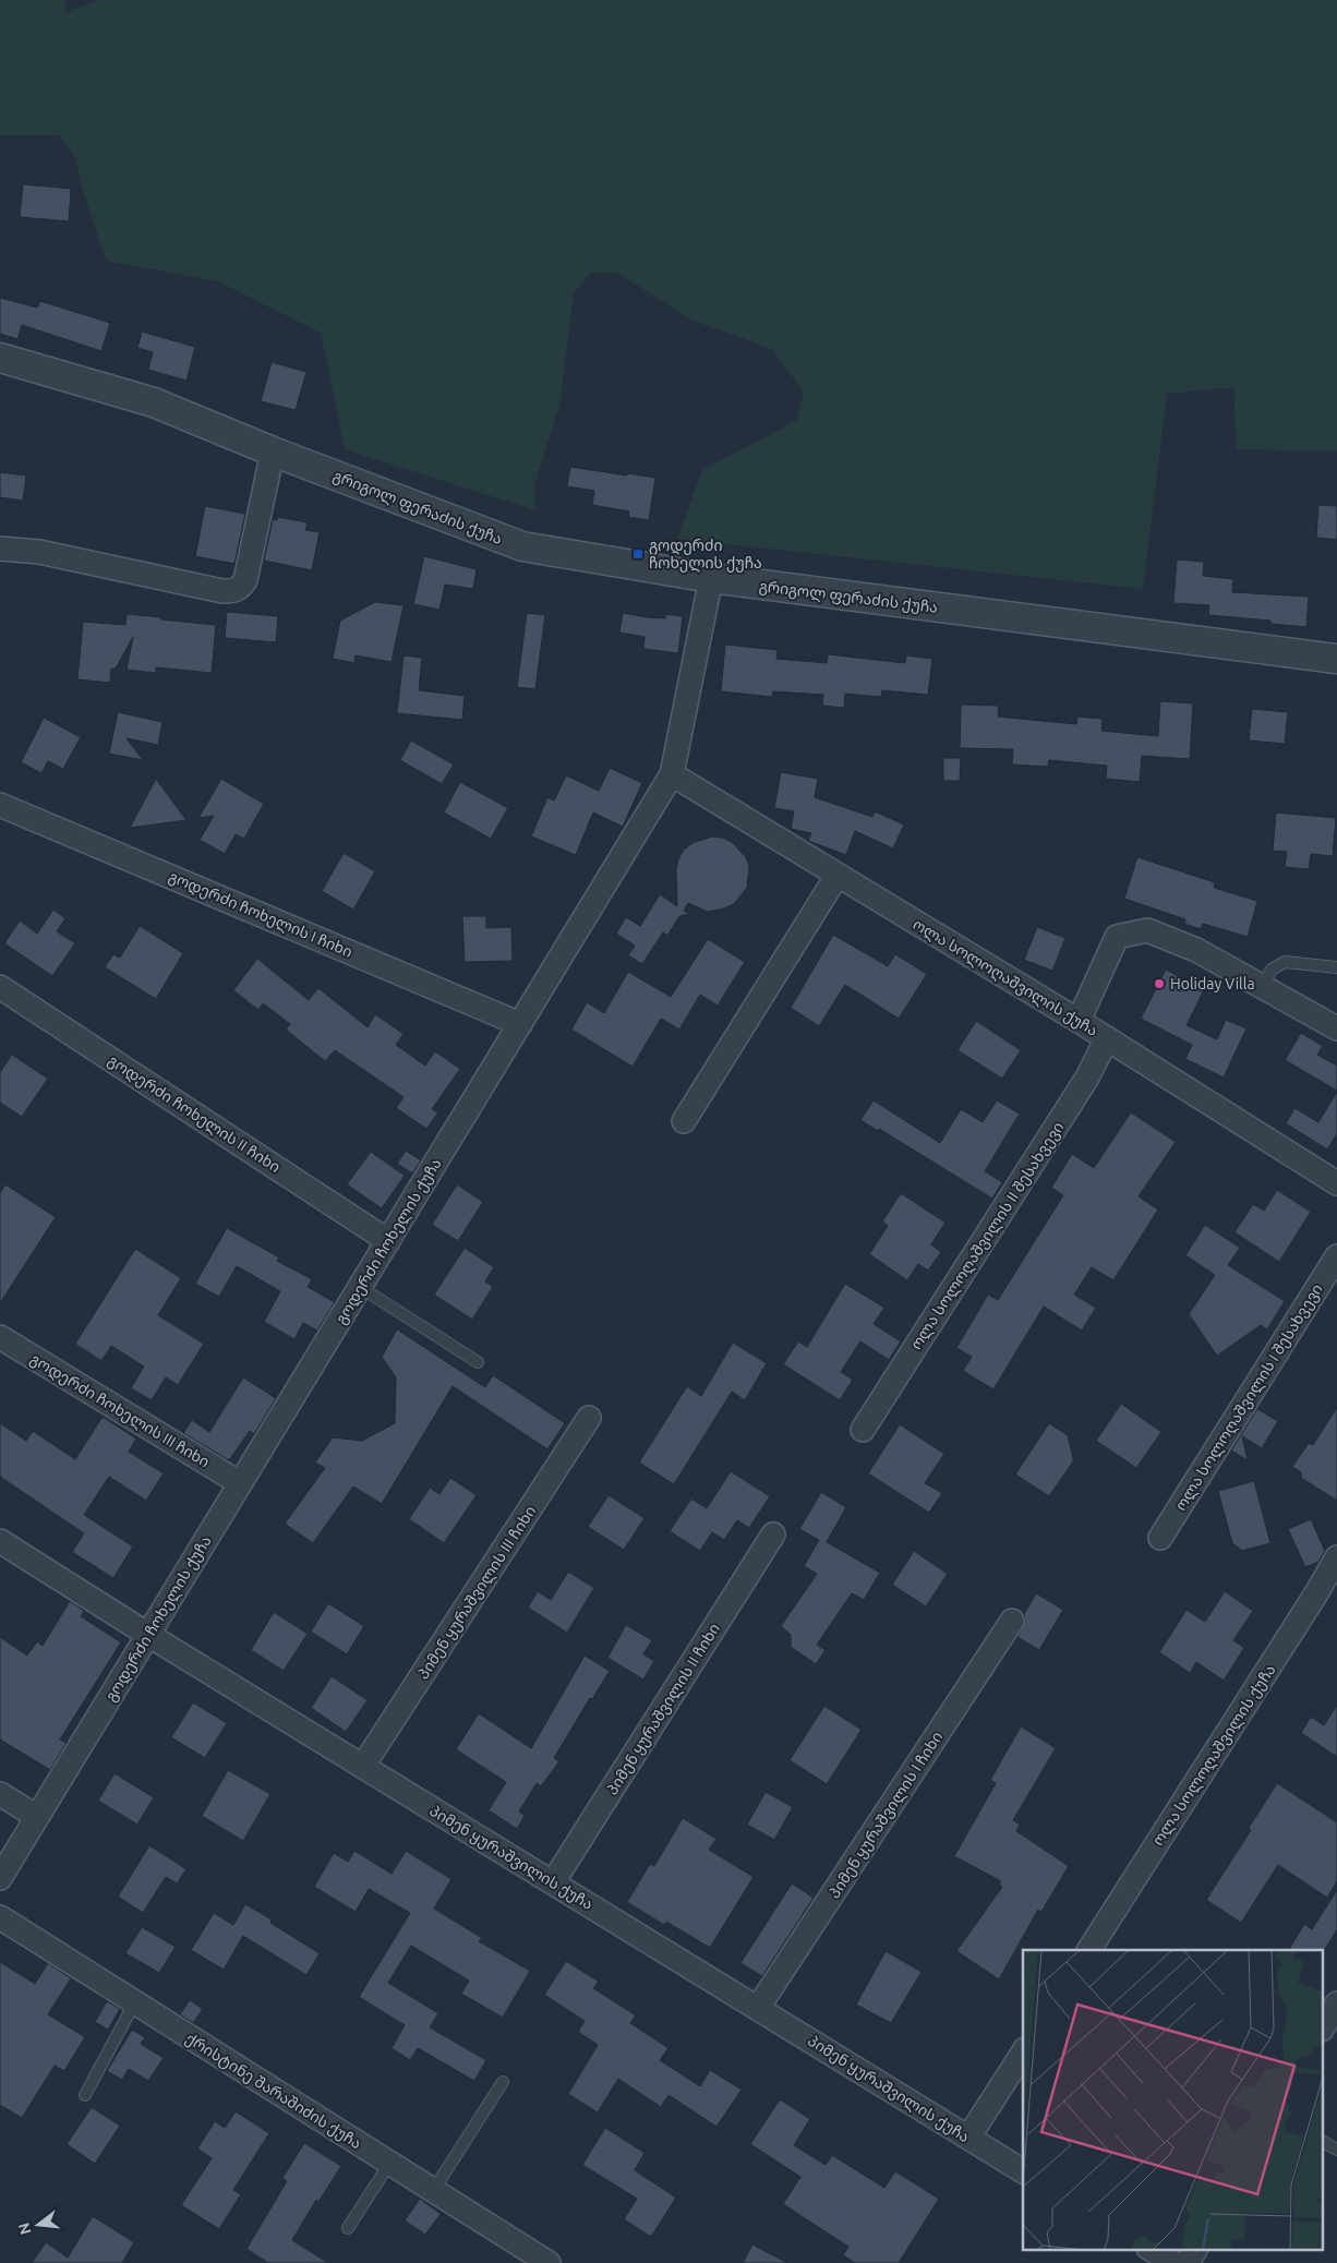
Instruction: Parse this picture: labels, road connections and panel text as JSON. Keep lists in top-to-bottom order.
{
  "streets": {
    "street": [
      "გრიგოლ ფერაძის ქუჩა",
      "გოდერძი ჩოხელის I ჩიხი",
      "ოლა სოლოღაშვილის ქუჩა",
      "გოდერძი ჩოხელის II ჩიხი",
      "ოლა სოლოღაშვილის II შესახვევი",
      "გოდერძი ჩოხელის ქუჩა",
      "ოლა სოლოღაშვილის I შესახვევი",
      "გოდერძი ჩოხელის III ჩიხი",
      "პიმენ ყურაშვილის III ჩიხი",
      "პიმენ ყურაშვილის II ჩიხი",
      "პიმენ ყურაშვილის I ჩიხი",
      "პიმენ ყურაშვილის ქუჩა",
      "ქრისტინე შარაშიძის ქუჩა"
    ]
  },
  "crossings": [
    ["გრიგოლ ფერაძის ქუჩა", "გოდერძი ჩოხელის ქუჩა"],
    ["გოდერძი ჩოხელის I ჩიხი", "გოდერძი ჩოხელის ქუჩა"],
    ["ოლა სოლოღაშვილის ქუჩა", "ოლა სოლოღაშვილის II შესახვევი"],
    ["ოლა სოლოღაშვილის ქუჩა", "გოდერძი ჩოხელის ქუჩა"],
    ["გოდერძი ჩოხელის II ჩიხი", "გოდერძი ჩოხელის ქუჩა"],
    ["გოდერძი ჩოხელის ქუჩა", "გოდერძი ჩოხელის III ჩიხი"],
    ["გოდერძი ჩოხელის ქუჩა", "პიმენ ყურაშვილის ქუჩა"],
    ["პიმენ ყურაშვილის III ჩიხი", "პიმენ ყურაშვილის ქუჩა"],
    ["პიმენ ყურაშვილის II ჩიხი", "პიმენ ყურაშვილის ქუჩა"],
    ["პიმენ ყურაშვილის I ჩიხი", "პიმენ ყურაშვილის ქუჩა"]
  ],
  "places": {
    "transit": ["გოდერძი ჩოხელის ქუჩა"],
    "other": ["Holiday Villa"]
  },
  "north": "left"
}
